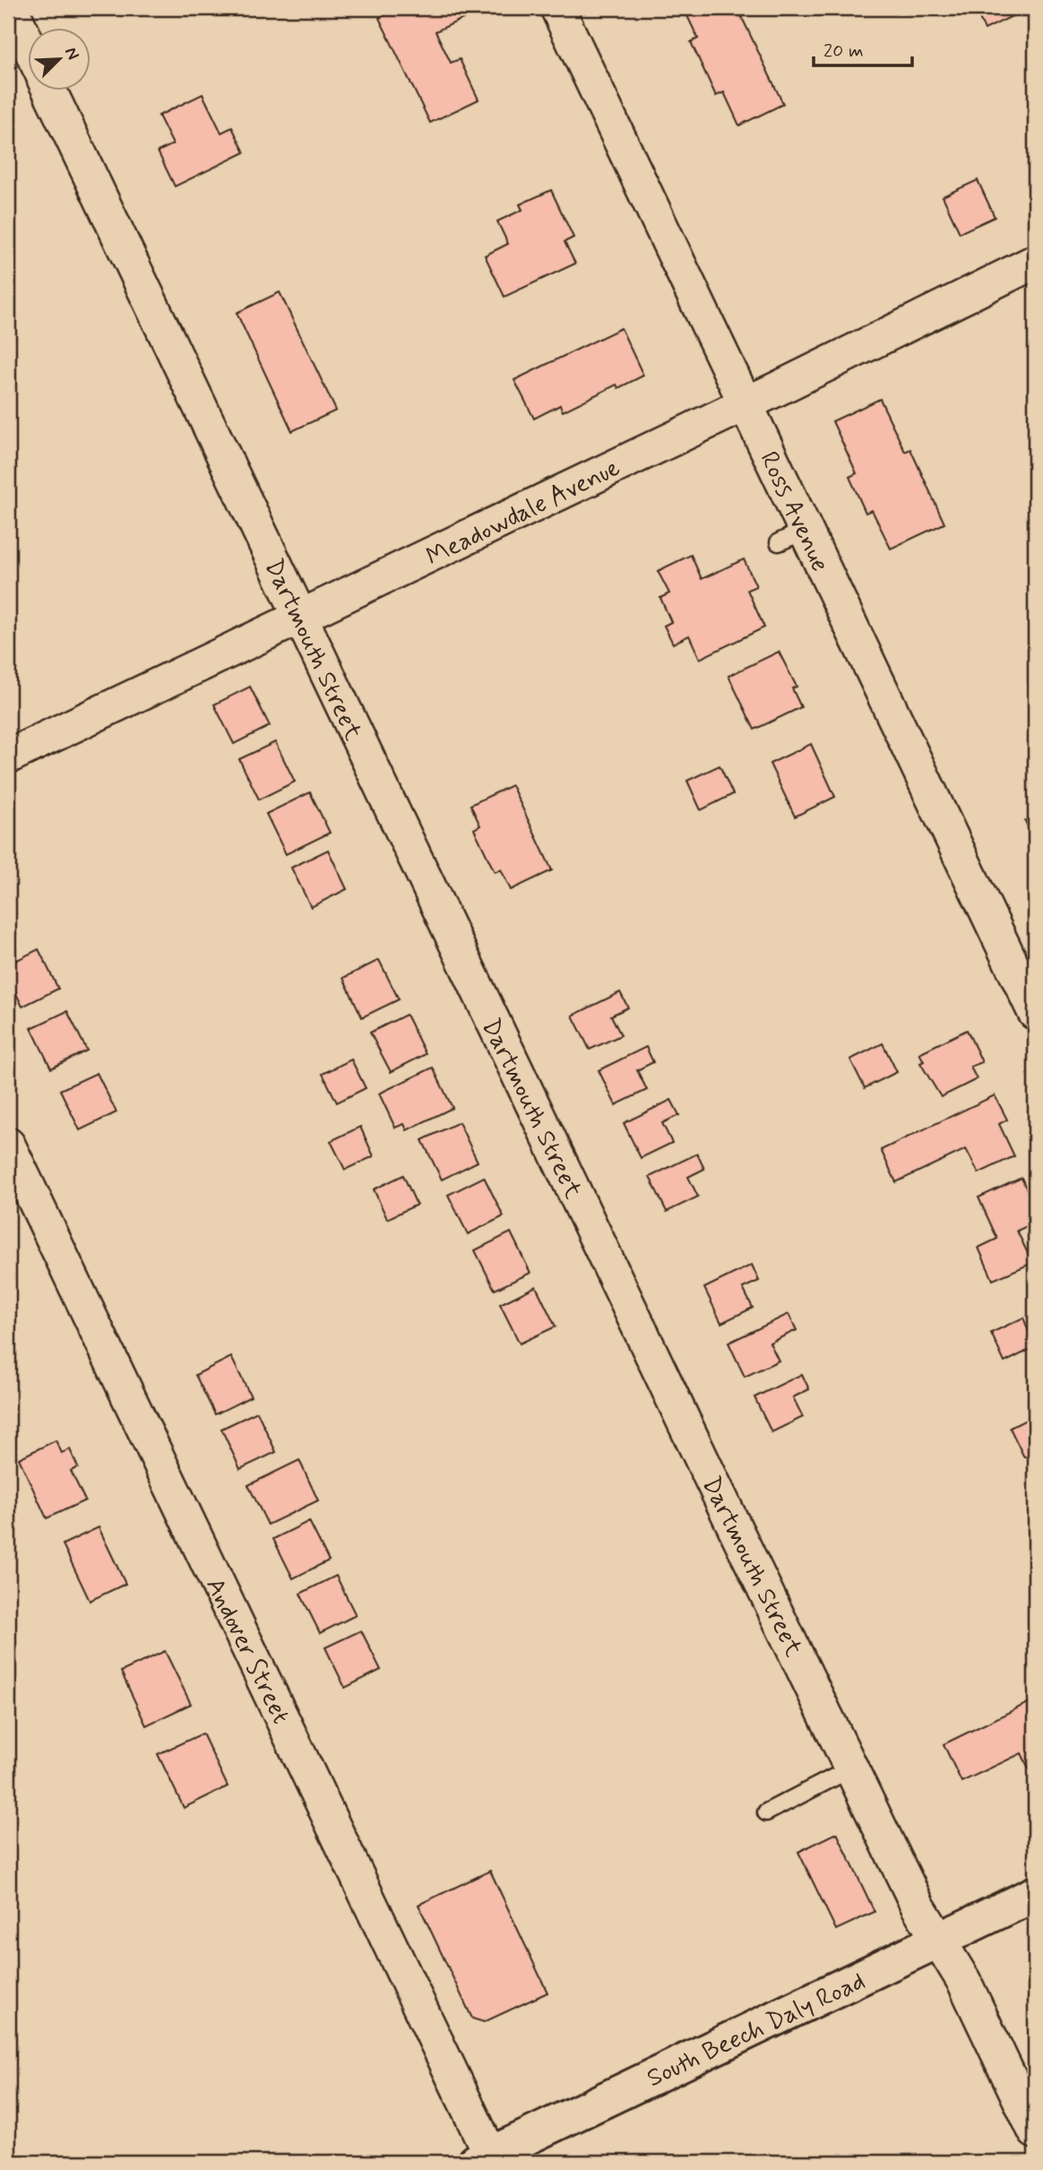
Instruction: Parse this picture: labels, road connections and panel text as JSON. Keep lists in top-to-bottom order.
{
  "streets": {
    "main road": ["South Beech Daly Road"],
    "street": [
      "Meadowdale Avenue",
      "Ross Avenue",
      "Dartmouth Street",
      "Andover Street"
    ]
  },
  "crossings": [
    ["Meadowdale Avenue", "Ross Avenue"],
    ["Meadowdale Avenue", "Dartmouth Street"],
    ["Dartmouth Street", "South Beech Daly Road"],
    ["Andover Street", "South Beech Daly Road"]
  ],
  "scale_bar": "20 m",
  "north": "top right"
}
